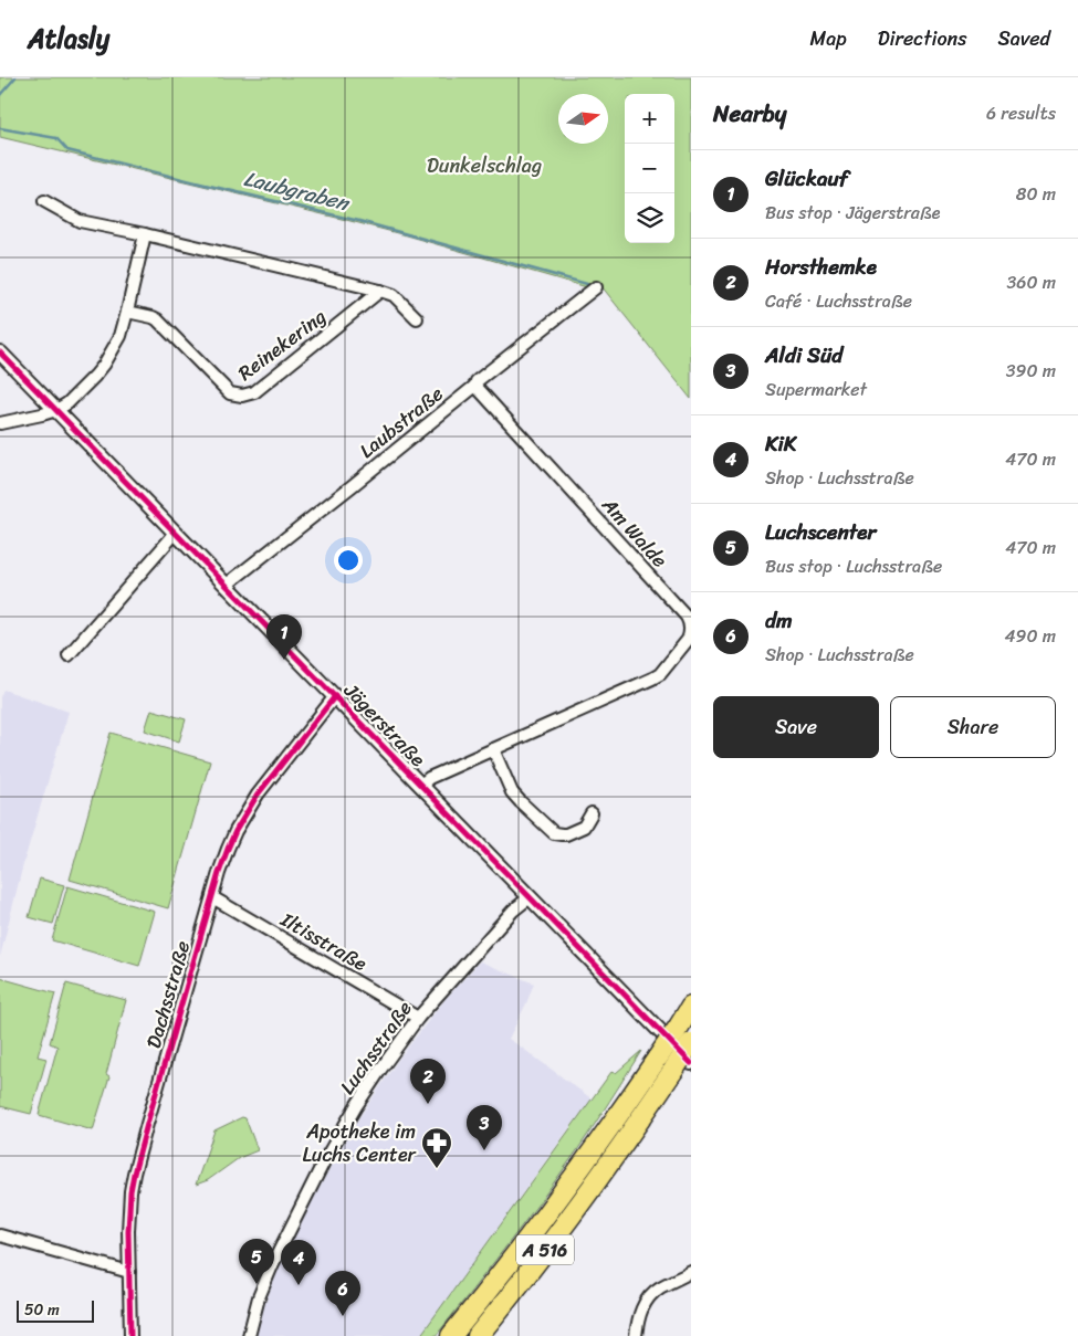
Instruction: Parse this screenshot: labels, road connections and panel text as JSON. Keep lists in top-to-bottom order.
{
  "streets": {
    "highway": ["A 516"],
    "street": [
      "Reinekering",
      "Laubstraße",
      "Am Walde",
      "Jägerstraße",
      "Iltisstraße",
      "Dachsstraße",
      "Luchsstraße"
    ]
  },
  "crossings": [
    ["Laubstraße", "Am Walde"],
    ["Laubstraße", "Jägerstraße"],
    ["Am Walde", "Jägerstraße"],
    ["Jägerstraße", "Dachsstraße"],
    ["Jägerstraße", "Luchsstraße"],
    ["Iltisstraße", "Dachsstraße"],
    ["Iltisstraße", "Luchsstraße"]
  ],
  "water": ["Laubgraben"],
  "parks": ["Dunkelschlag"],
  "places": {
    "pharmacy": ["Apotheke im Luchs Center"]
  },
  "scale_bar": "50 m",
  "north": "right",
  "page": {
    "header": "Atlasly",
    "nav": ["Map", "Directions", "Saved"],
    "heading": ["Nearby", "6 results"],
    "map_buttons": ["+", "−"],
    "list": [
      {
        "mark": "1",
        "name": "Glückauf",
        "note": "Bus stop · Jägerstraße",
        "value": "80 m"
      },
      {
        "mark": "2",
        "name": "Horsthemke",
        "note": "Café · Luchsstraße",
        "value": "360 m"
      },
      {
        "mark": "3",
        "name": "Aldi Süd",
        "note": "Supermarket",
        "value": "390 m"
      },
      {
        "mark": "4",
        "name": "KiK",
        "note": "Shop · Luchsstraße",
        "value": "470 m"
      },
      {
        "mark": "5",
        "name": "Luchscenter",
        "note": "Bus stop · Luchsstraße",
        "value": "470 m"
      },
      {
        "mark": "6",
        "name": "dm",
        "note": "Shop · Luchsstraße",
        "value": "490 m"
      }
    ],
    "pins": [
      "1",
      "2",
      "3",
      "5",
      "4",
      "6"
    ],
    "buttons": ["Save", "Share"],
    "scale": "50 m"
  }
}
